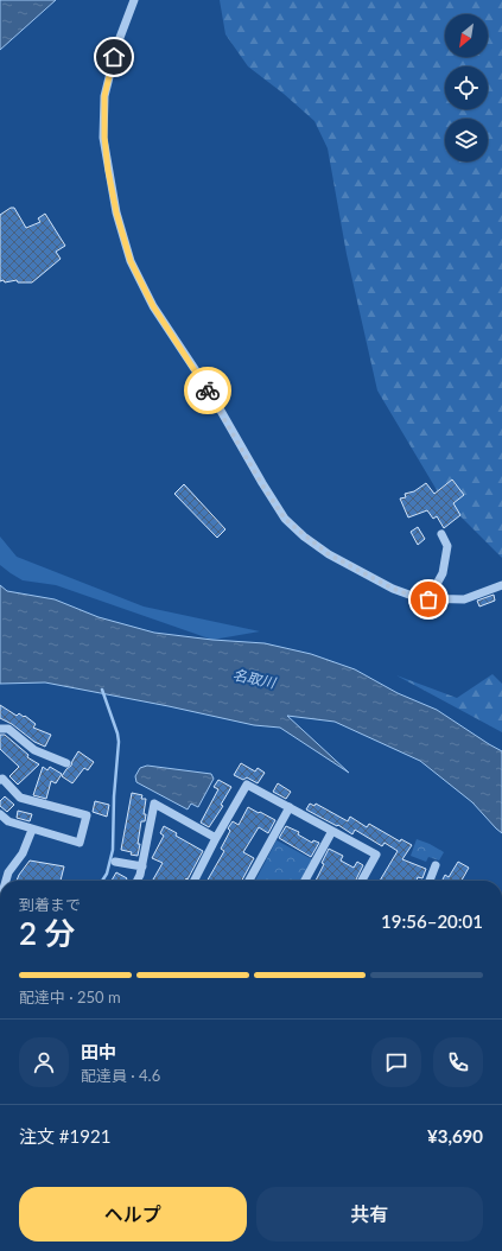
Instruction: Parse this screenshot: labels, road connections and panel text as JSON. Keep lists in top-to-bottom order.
{
  "water": ["名取川"],
  "north": "bottom left",
  "page": {
    "heading": ["2 分", "到着まで", "19:56–20:01"],
    "panel": [
      "田中",
      "配達員 · 4.6",
      "注文 #1921",
      "¥3,690"
    ],
    "bar": "配達中 · 250 m",
    "buttons": ["ヘルプ", "共有"]
  }
}
